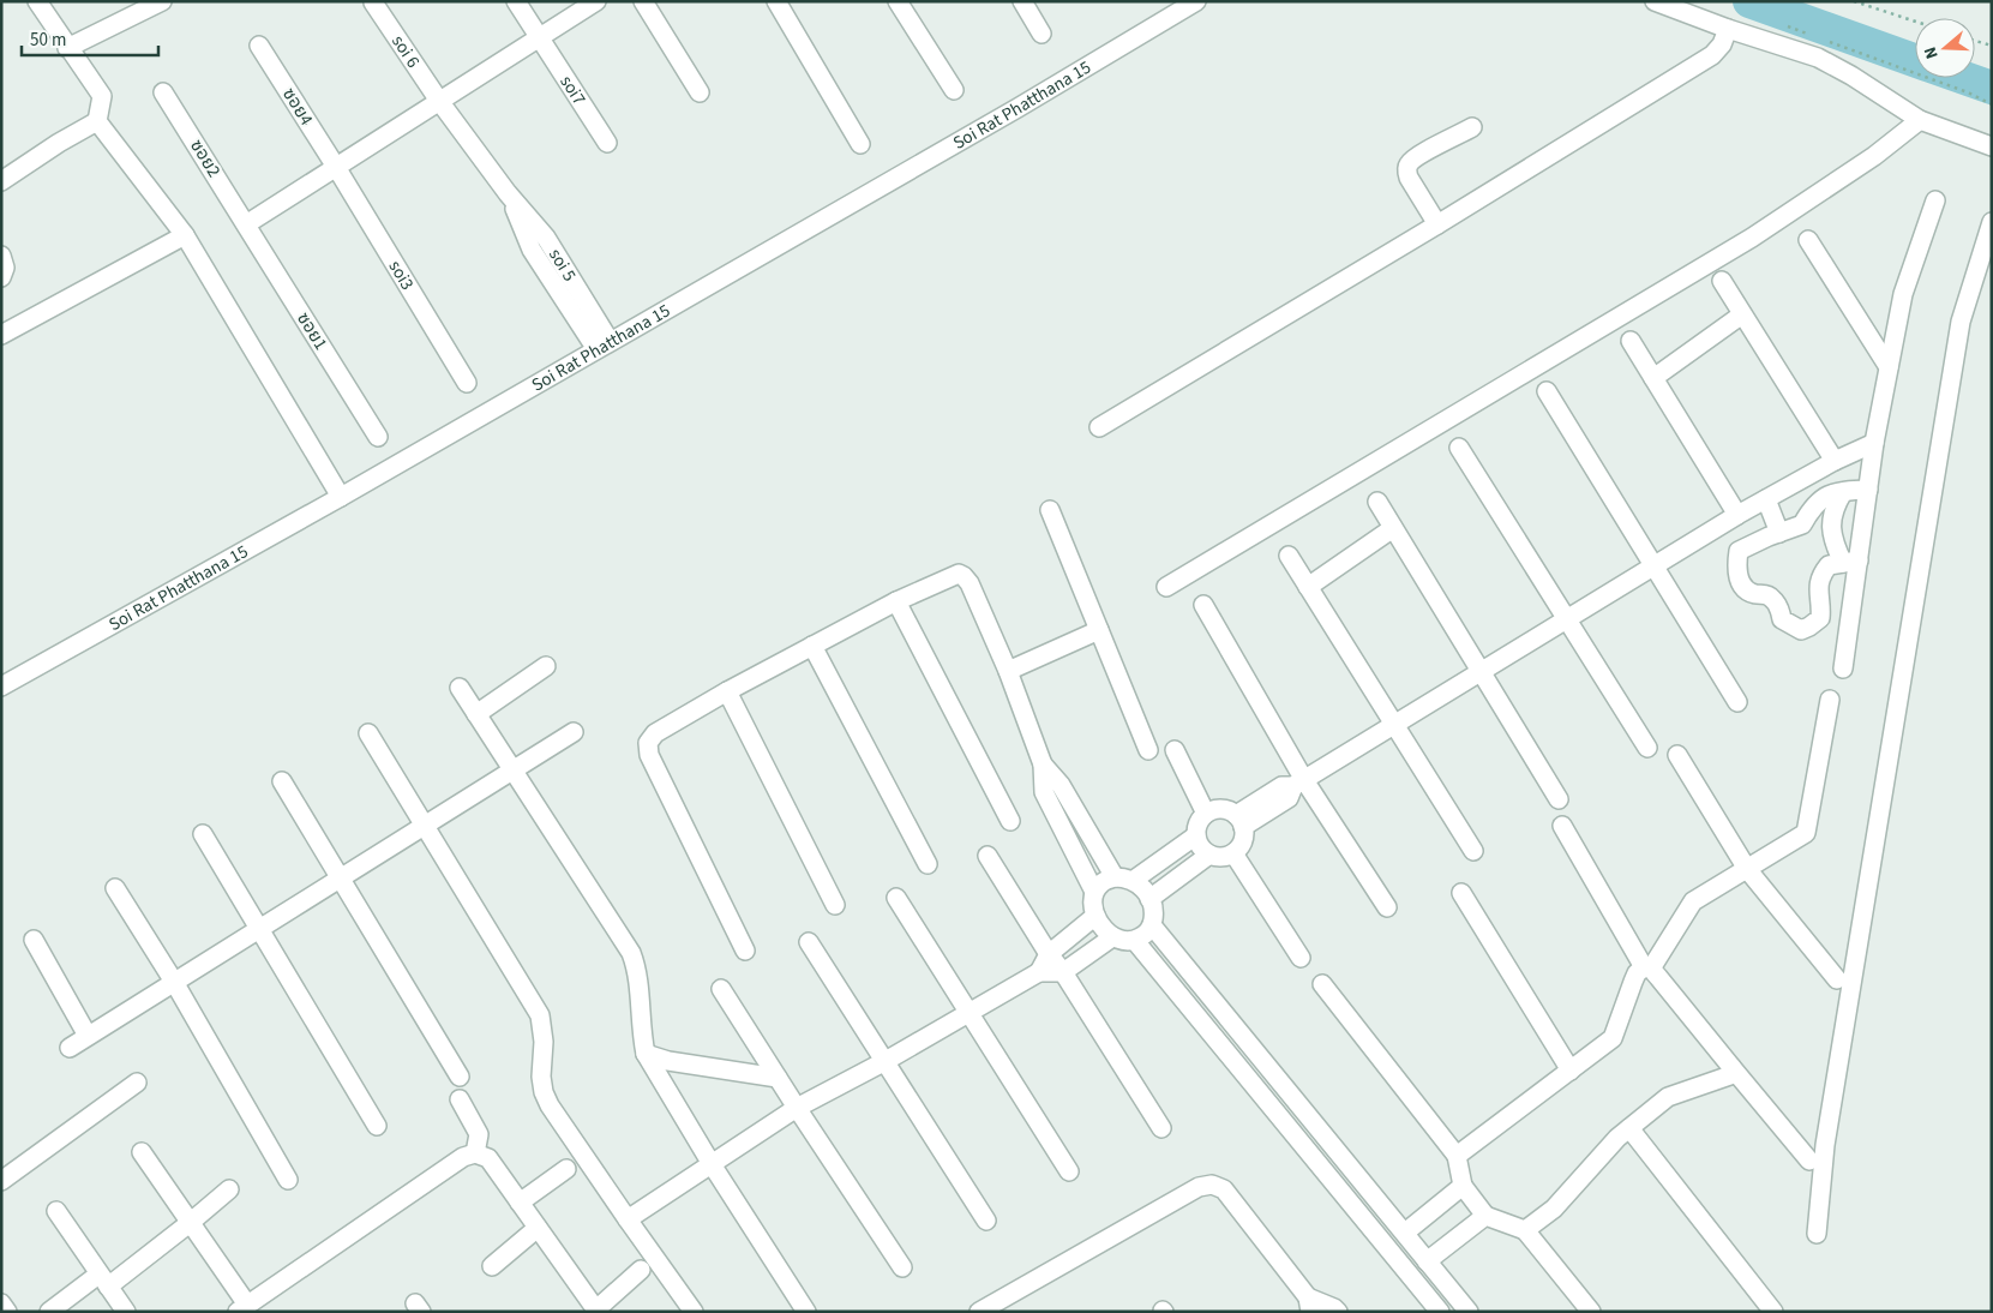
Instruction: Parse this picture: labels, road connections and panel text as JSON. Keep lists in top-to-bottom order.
{
  "streets": {
    "street": [
      "soi 6",
      "soi7",
      "Soi Rat Phatthana 15",
      "ซอย4",
      "ซอย2",
      "soi 5",
      "soi3",
      "ซอย1"
    ]
  },
  "crossings": [
    ["soi 6", "soi 5"],
    ["Soi Rat Phatthana 15", "soi 5"],
    ["ซอย4", "soi3"],
    ["ซอย2", "ซอย1"]
  ],
  "scale_bar": "50 m",
  "north": "left"
}
